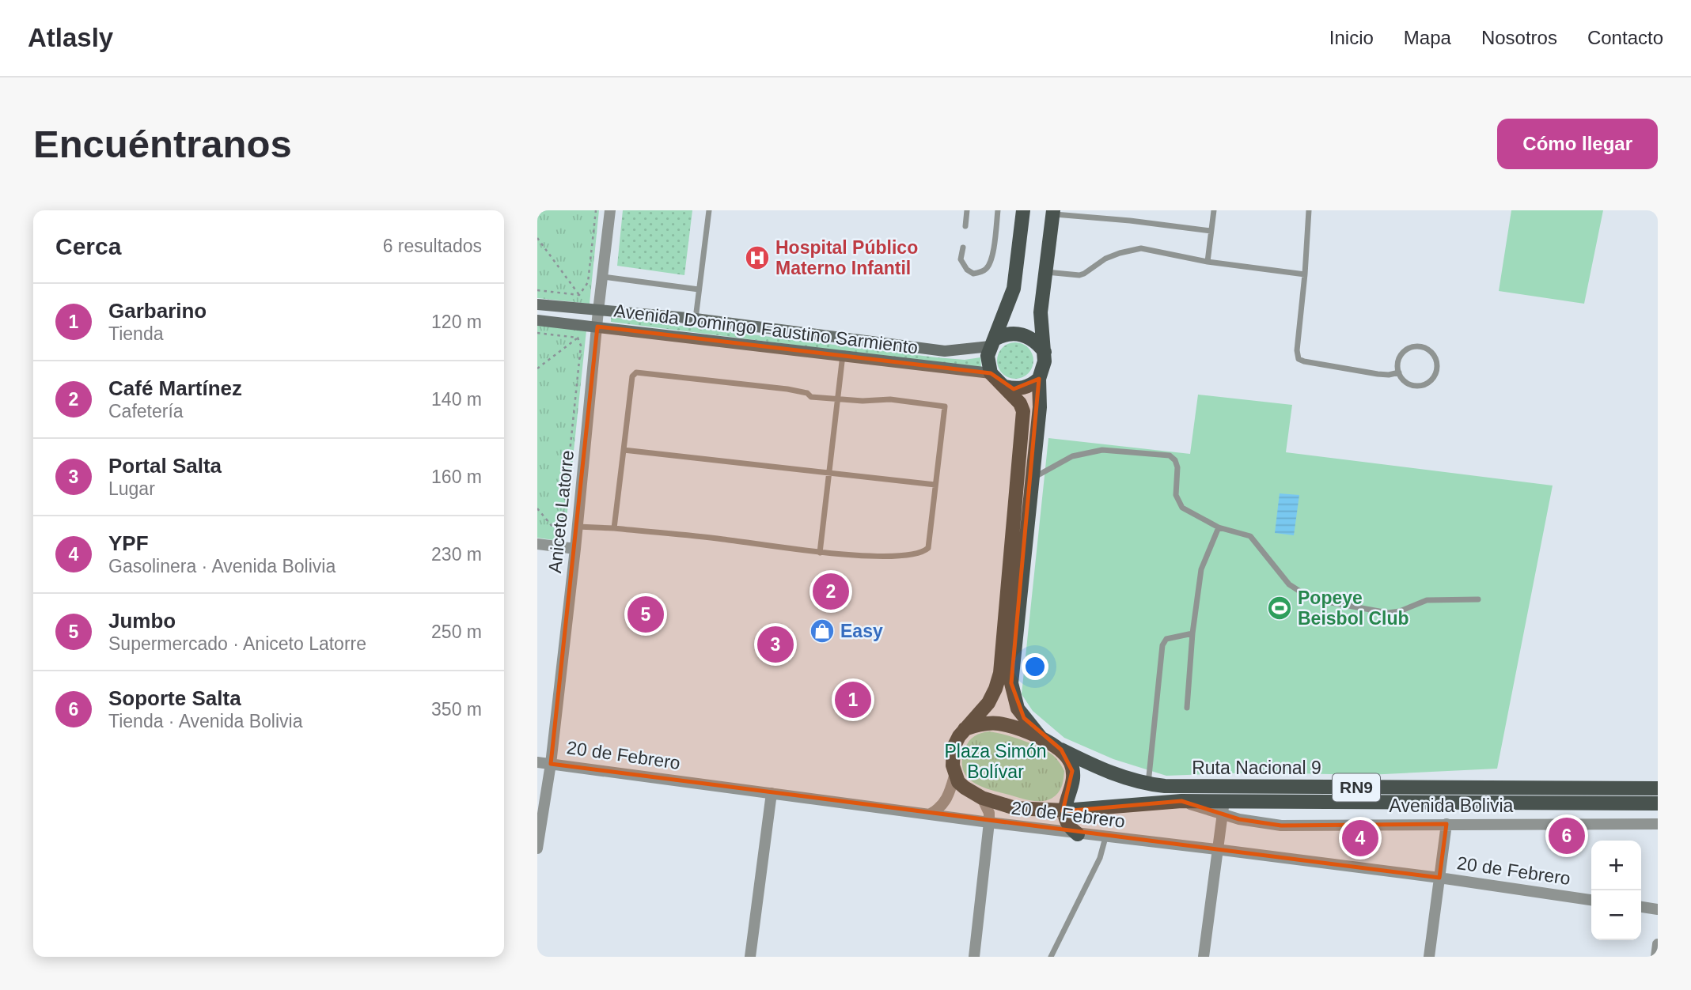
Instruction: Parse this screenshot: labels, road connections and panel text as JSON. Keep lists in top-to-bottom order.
{
  "streets": {
    "main road": ["Avenida Domingo Faustino Sarmiento", "Ruta Nacional 9", "RN9"],
    "street": ["Aniceto Latorre", "20 de Febrero", "Avenida Bolivia"]
  },
  "crossings": [
    ["Avenida Domingo Faustino Sarmiento", "Aniceto Latorre"],
    ["Aniceto Latorre", "20 de Febrero"],
    ["Ruta Nacional 9", "Avenida Bolivia"]
  ],
  "parks": ["Plaza Simón Bolívar"],
  "places": {
    "hospital": ["Hospital Público Materno Infantil"],
    "sports": ["Popeye Beisbol Club"],
    "shop": ["Easy"]
  },
  "page": {
    "header": "Atlasly",
    "nav": [
      "Inicio",
      "Mapa",
      "Nosotros",
      "Contacto"
    ],
    "buttons": "Cómo llegar",
    "title": "Encuéntranos",
    "heading": ["Cerca", "6 resultados"],
    "list": [
      {
        "mark": "1",
        "name": "Garbarino",
        "note": "Tienda",
        "value": "120 m"
      },
      {
        "mark": "2",
        "name": "Café Martínez",
        "note": "Cafetería",
        "value": "140 m"
      },
      {
        "mark": "3",
        "name": "Portal Salta",
        "note": "Lugar",
        "value": "160 m"
      },
      {
        "mark": "4",
        "name": "YPF",
        "note": "Gasolinera · Avenida Bolivia",
        "value": "230 m"
      },
      {
        "mark": "5",
        "name": "Jumbo",
        "note": "Supermercado · Aniceto Latorre",
        "value": "250 m"
      },
      {
        "mark": "6",
        "name": "Soporte Salta",
        "note": "Tienda · Avenida Bolivia",
        "value": "350 m"
      }
    ],
    "pins": [
      "2",
      "5",
      "3",
      "1",
      "6",
      "4"
    ],
    "map_buttons": ["+", "−"]
  }
}
